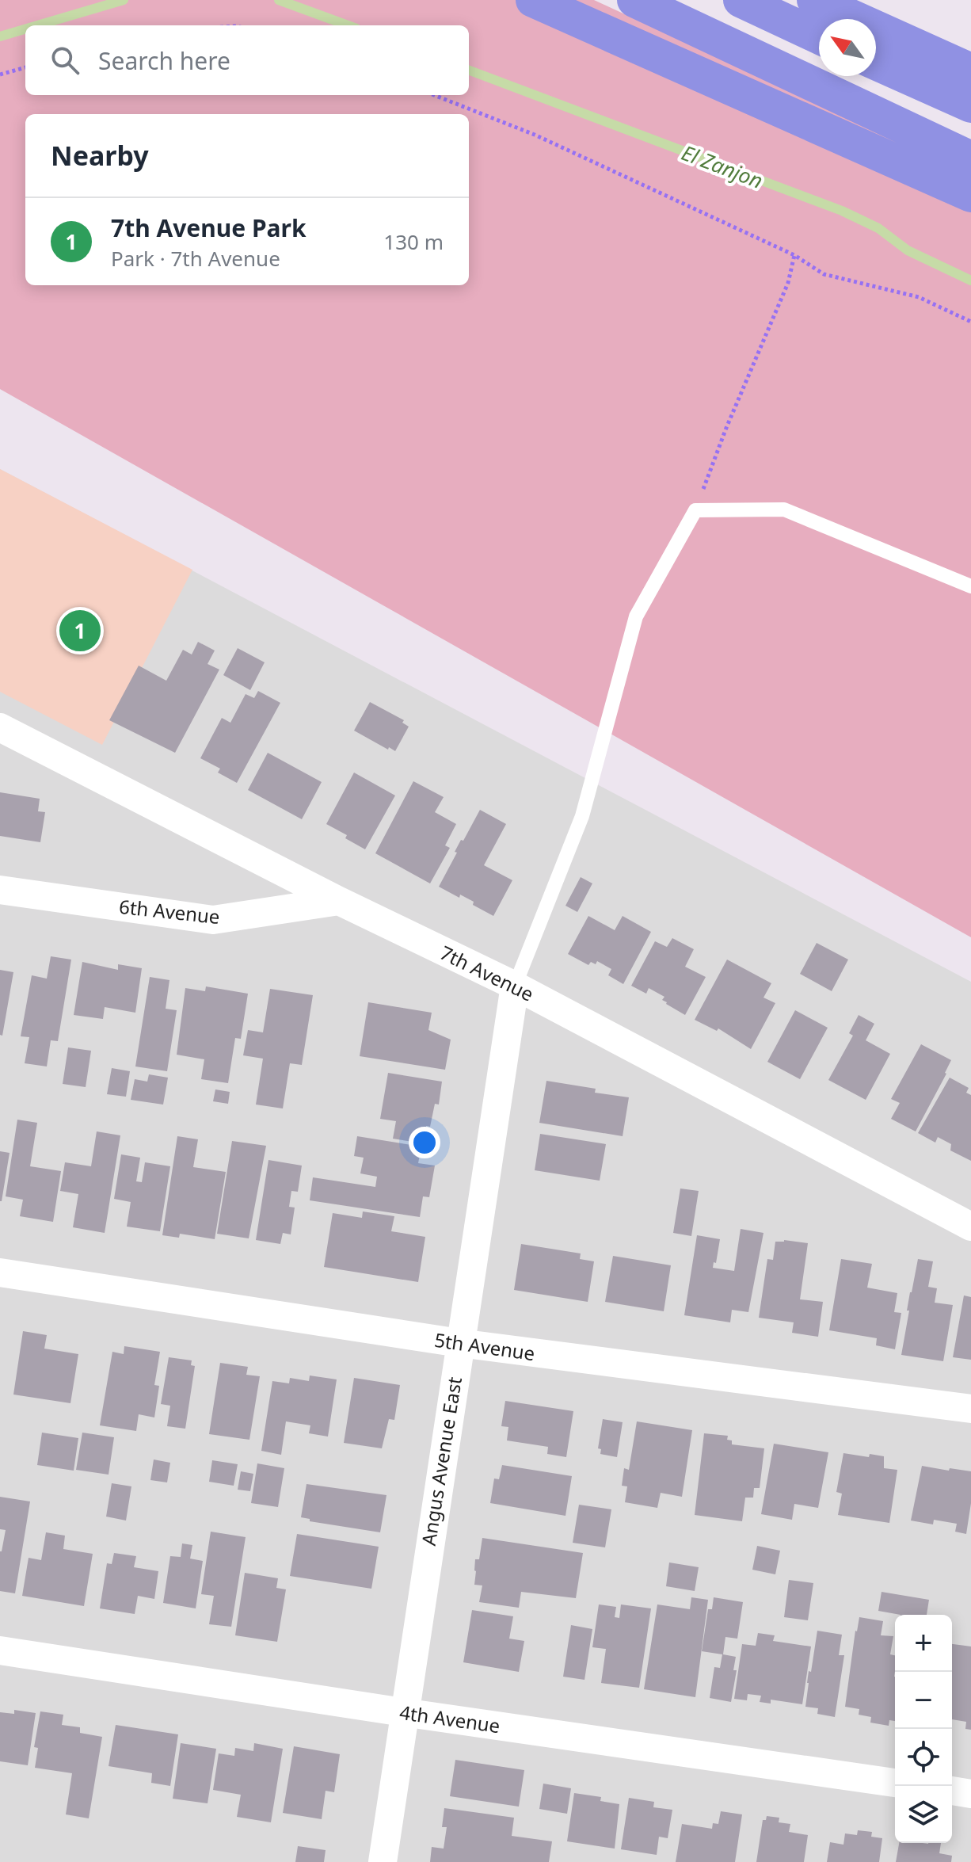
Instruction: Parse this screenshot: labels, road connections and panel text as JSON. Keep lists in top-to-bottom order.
{
  "streets": {
    "street": [
      "6th Avenue",
      "7th Avenue",
      "5th Avenue",
      "Angus Avenue East",
      "4th Avenue"
    ]
  },
  "crossings": [
    ["6th Avenue", "7th Avenue"],
    ["7th Avenue", "Angus Avenue East"],
    ["5th Avenue", "Angus Avenue East"],
    ["Angus Avenue East", "4th Avenue"]
  ],
  "water": ["El Zanjon"],
  "north": "top left",
  "page": {
    "search": "Search here",
    "heading": "Nearby",
    "list": [
      {
        "mark": "1",
        "name": "7th Avenue Park",
        "note": "Park · 7th Avenue",
        "value": "130 m"
      }
    ],
    "pins": "1",
    "map_buttons": ["+", "−"]
  }
}
